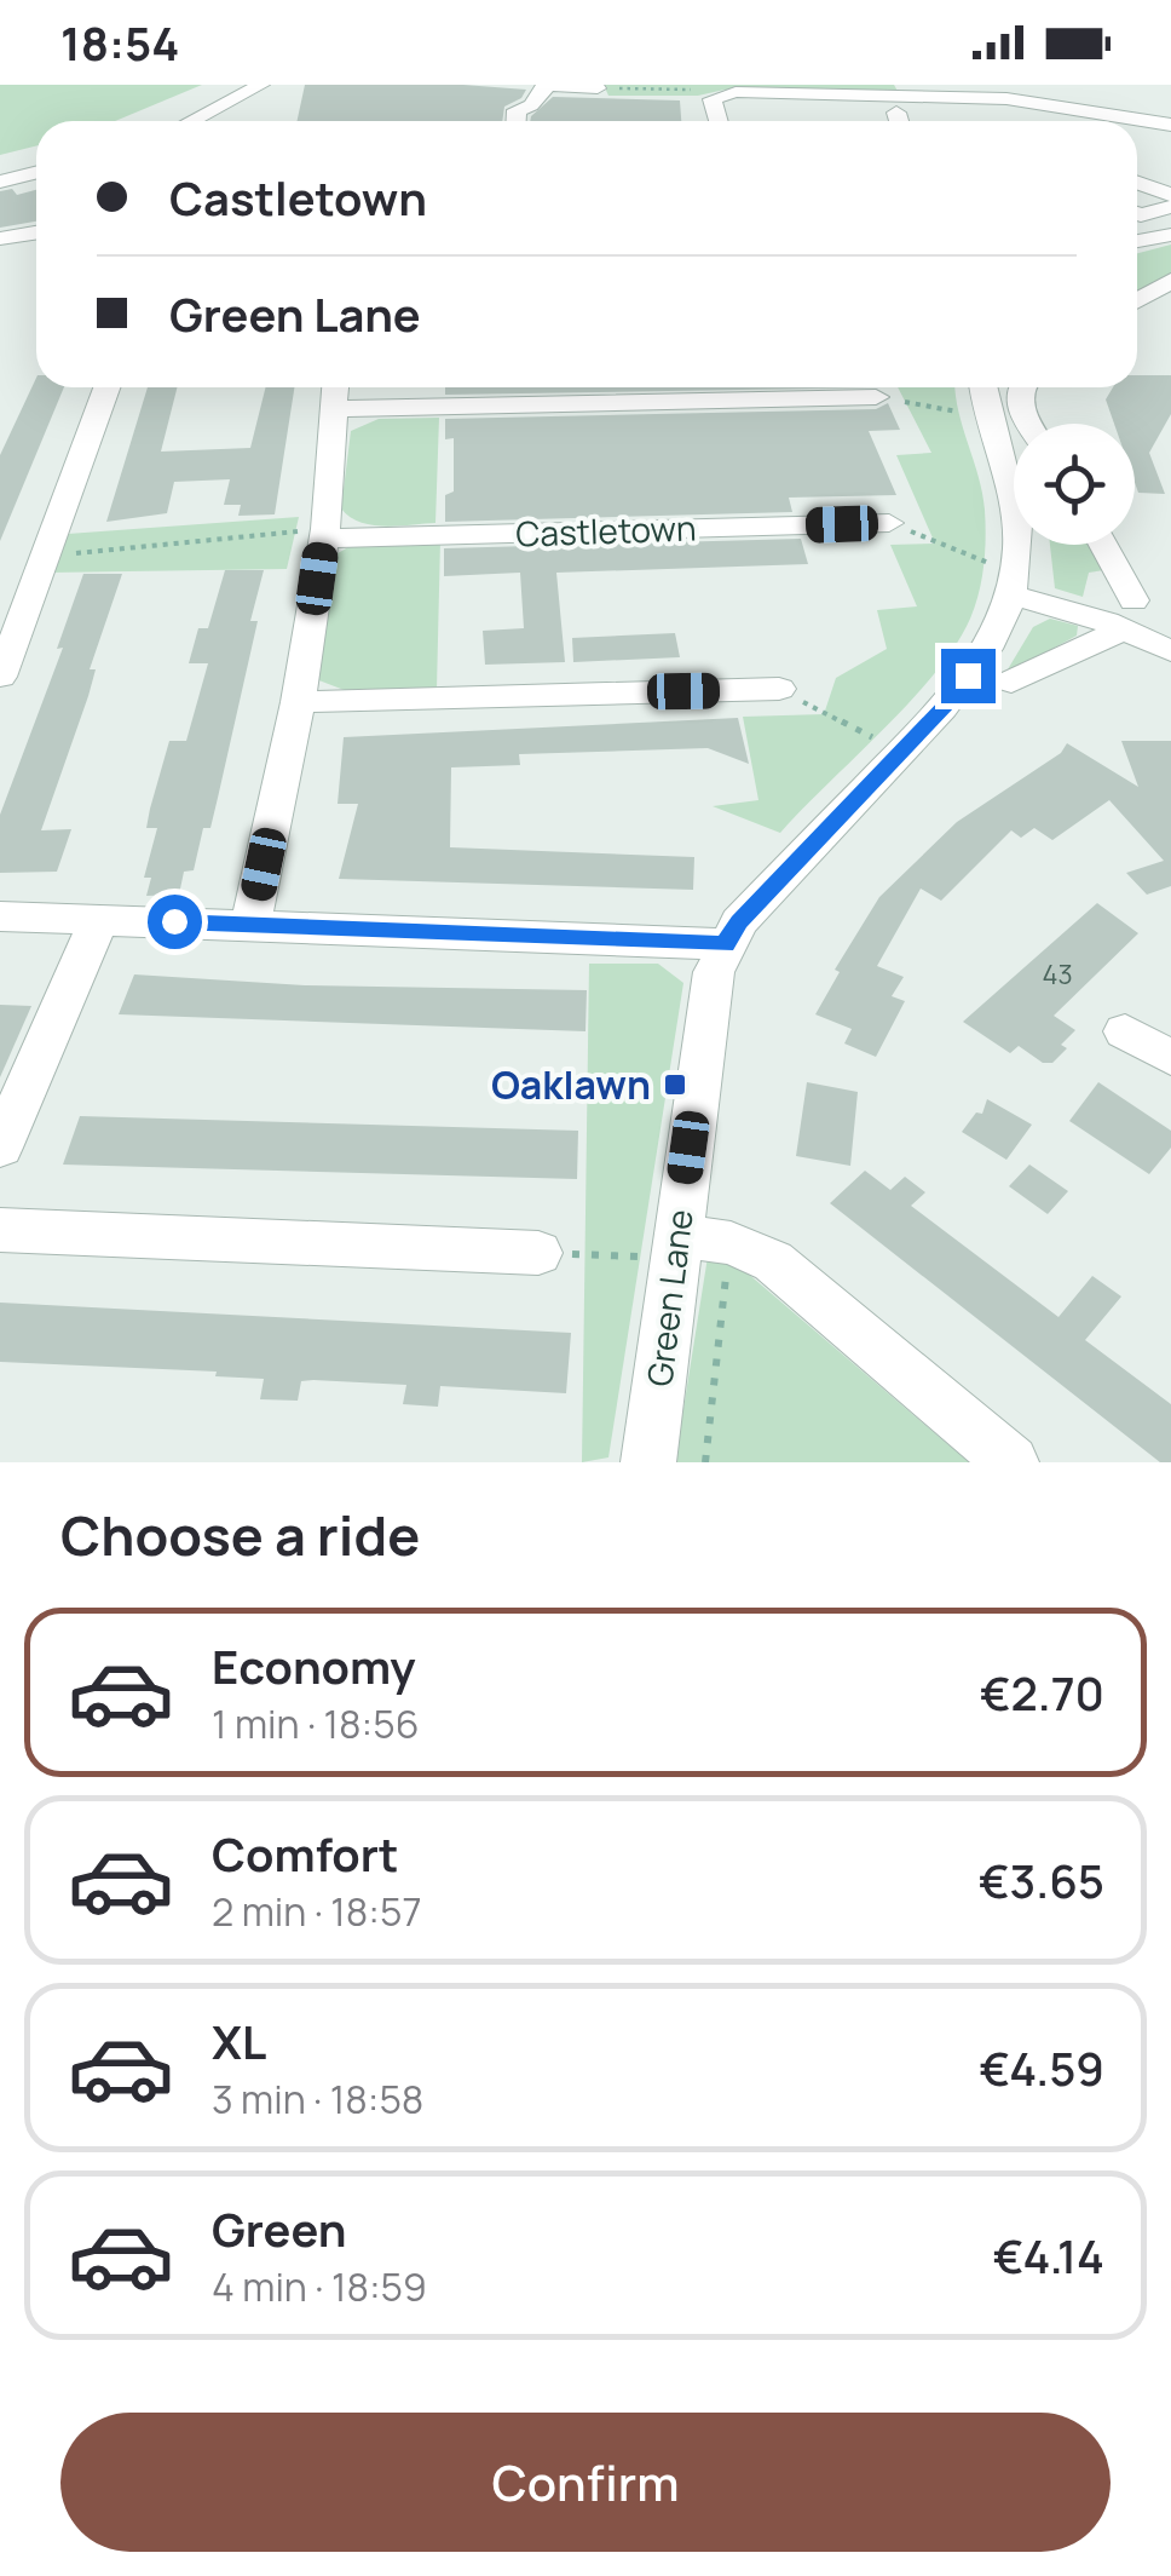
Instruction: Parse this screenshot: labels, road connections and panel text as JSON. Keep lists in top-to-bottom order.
{
  "streets": {
    "street": ["Castletown", "Green Lane"]
  },
  "places": {
    "transit": ["Oaklawn"]
  },
  "house_numbers": ["43"],
  "page": {
    "status": "18:54",
    "banner": ["Castletown", "Green Lane"],
    "heading": "Choose a ride",
    "list": [
      {
        "name": "Economy",
        "note": "1 min · 18:56",
        "value": "€2.70"
      },
      {
        "name": "Comfort",
        "note": "2 min · 18:57",
        "value": "€3.65"
      },
      {
        "name": "XL",
        "note": "3 min · 18:58",
        "value": "€4.59"
      },
      {
        "name": "Green",
        "note": "4 min · 18:59",
        "value": "€4.14"
      }
    ],
    "buttons": "Confirm"
  }
}
